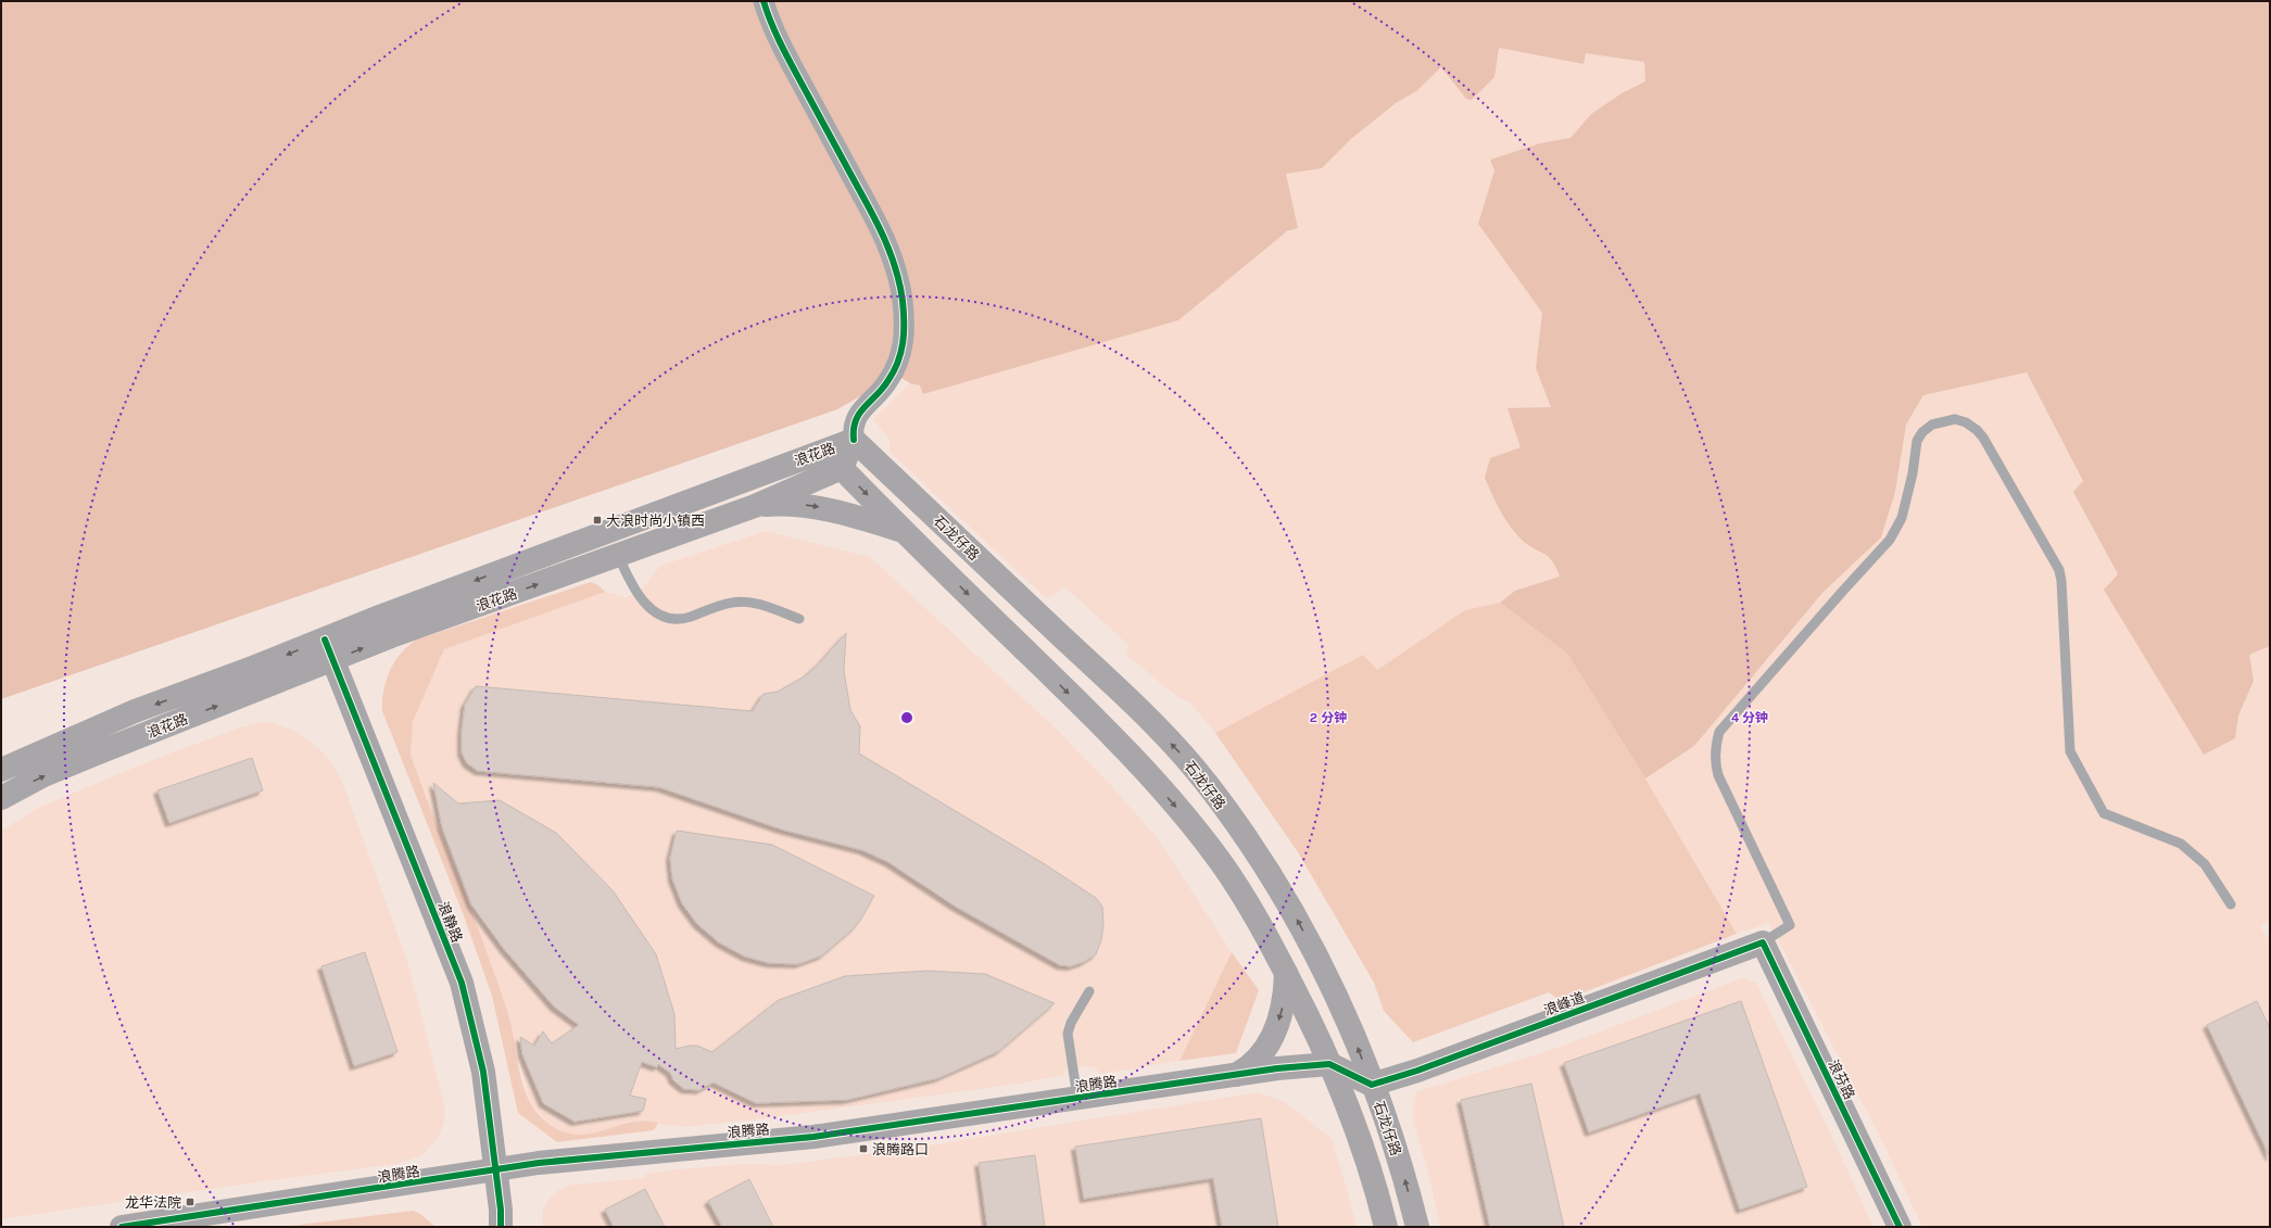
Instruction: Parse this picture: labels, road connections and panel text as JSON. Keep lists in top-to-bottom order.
{
  "streets": {
    "main road": [
      "浪花路",
      "石龙仔路",
      "浪静路",
      "浪峰道",
      "浪芬路",
      "浪腾路"
    ]
  },
  "crossings": [
    ["浪花路", "石龙仔路"],
    ["浪花路", "浪静路"],
    ["石龙仔路", "浪峰道"],
    ["浪静路", "浪腾路"],
    ["浪峰道", "浪芬路"]
  ],
  "places": {
    "transit": ["大浪时尚小镇西", "浪腾路口", "龙华法院"]
  },
  "rings": ["2 分钟", "4 分钟"]
}
